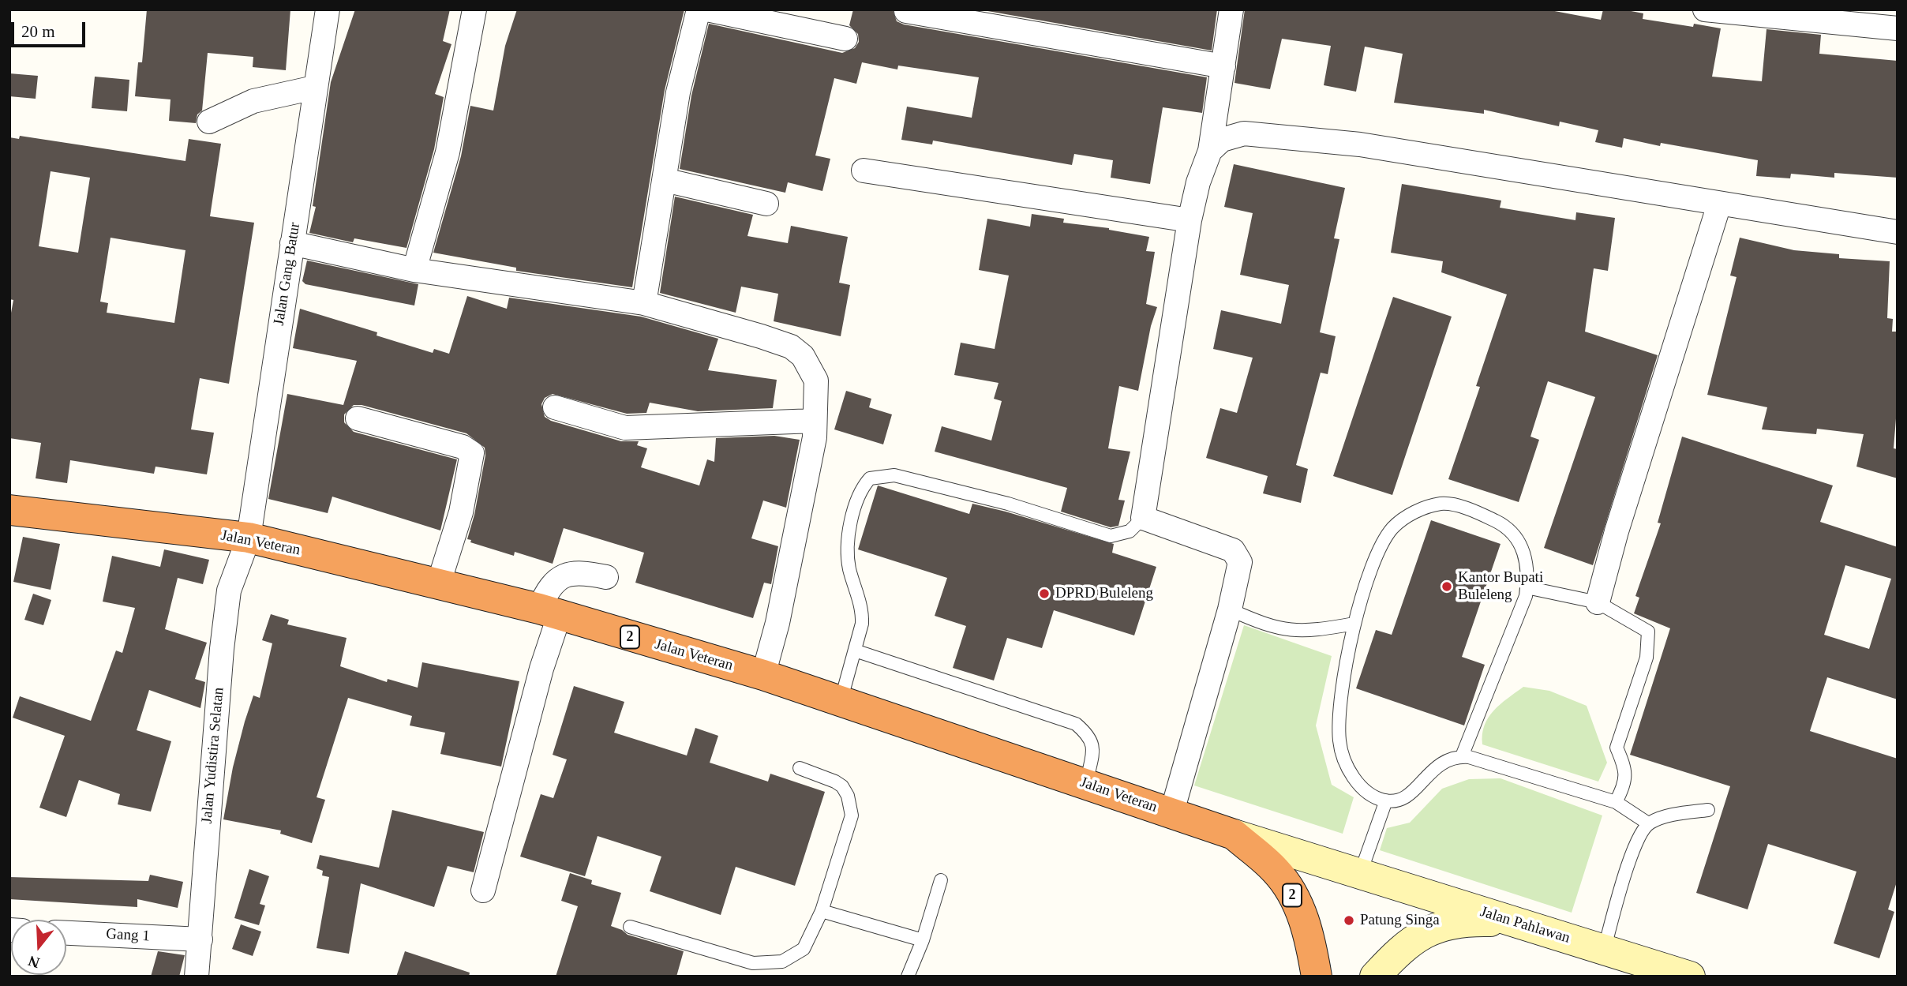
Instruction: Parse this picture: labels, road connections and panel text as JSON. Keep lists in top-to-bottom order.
{
  "streets": {
    "highway": ["Jalan Veteran", "2"],
    "main road": ["Jalan Pahlawan"],
    "street": ["Jalan Gang Batur", "Jalan Yudistira Selatan", "Gang 1"]
  },
  "crossings": [
    ["Jalan Gang Batur", "Jalan Veteran"],
    ["Jalan Gang Batur", "Jalan Yudistira Selatan"],
    ["Jalan Veteran", "2"],
    ["Jalan Veteran", "Jalan Yudistira Selatan"],
    ["Jalan Veteran", "Jalan Pahlawan"],
    ["Jalan Yudistira Selatan", "Gang 1"]
  ],
  "places": ["Kantor Bupati Buleleng", "DPRD Buleleng", "Patung Singa"],
  "scale_bar": "20 m",
  "north": "bottom"
}
